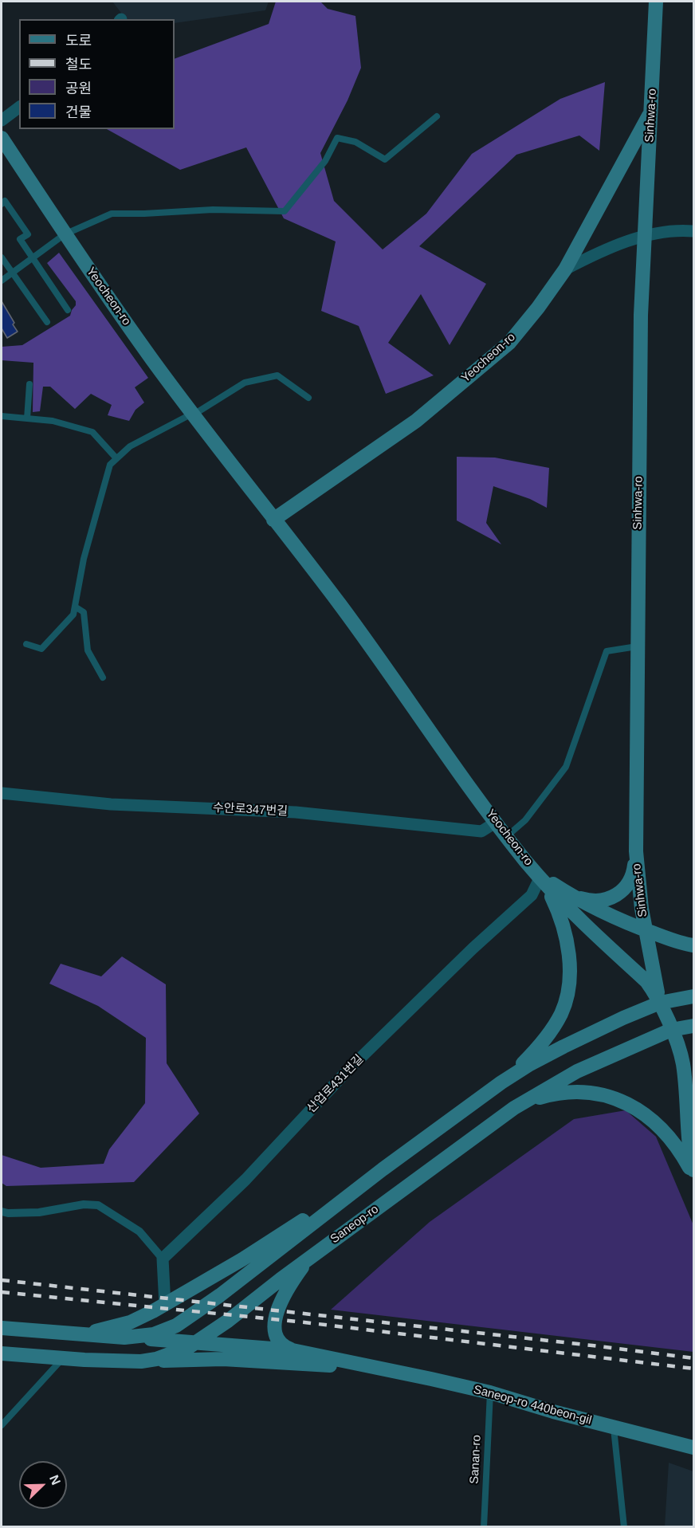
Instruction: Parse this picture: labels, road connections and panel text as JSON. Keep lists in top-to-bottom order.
{
  "streets": {
    "main road": [
      "Sinhwa-ro",
      "Yeocheon-ro",
      "Saneop-ro",
      "Saneop-ro 440beon-gil"
    ],
    "street": ["수안로347번길", "산업로431번길"],
    "lane": ["Sanan-ro"]
  },
  "crossings": [
    ["Sinhwa-ro", "Yeocheon-ro"],
    ["Yeocheon-ro", "수안로347번길"],
    ["Yeocheon-ro", "산업로431번길"],
    ["Yeocheon-ro", "Saneop-ro"],
    ["Saneop-ro", "Saneop-ro 440beon-gil"],
    ["Saneop-ro 440beon-gil", "Sanan-ro"]
  ],
  "legend": [
    "도로",
    "철도",
    "공원",
    "건물"
  ],
  "north": "top right"
}
